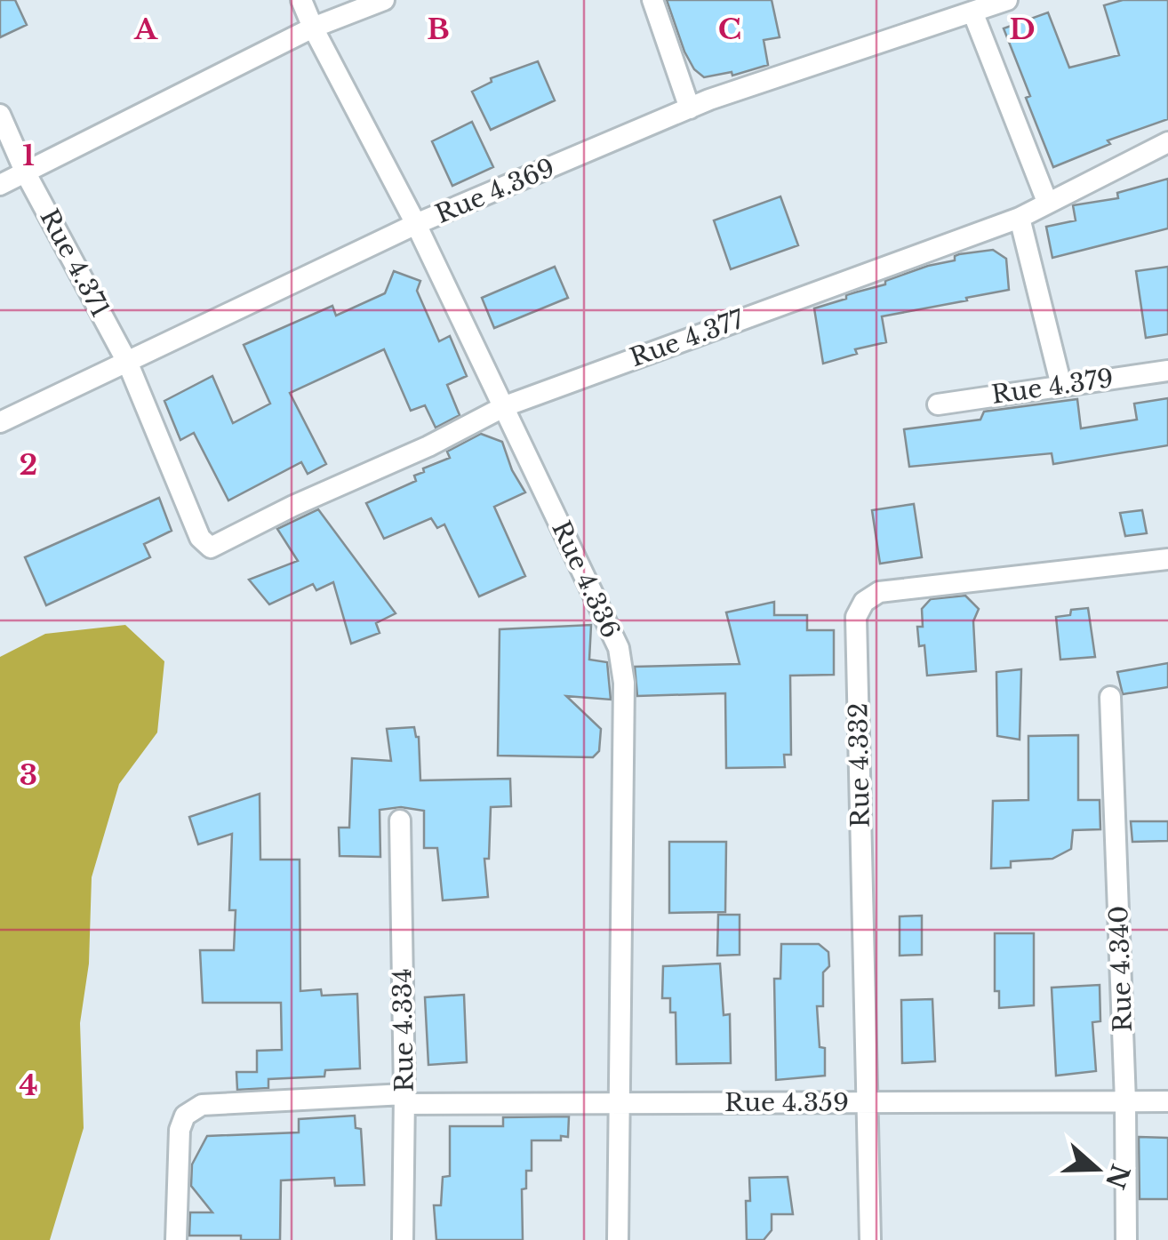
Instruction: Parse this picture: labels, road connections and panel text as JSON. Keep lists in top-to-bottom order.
{
  "streets": {
    "street": [
      "Rue 4.369",
      "Rue 4.371",
      "Rue 4.377",
      "Rue 4.379",
      "Rue 4.336",
      "Rue 4.332",
      "Rue 4.340",
      "Rue 4.334",
      "Rue 4.359"
    ]
  },
  "crossings": [
    ["Rue 4.369", "Rue 4.371"],
    ["Rue 4.369", "Rue 4.336"],
    ["Rue 4.371", "Rue 4.377"],
    ["Rue 4.377", "Rue 4.336"],
    ["Rue 4.336", "Rue 4.359"],
    ["Rue 4.332", "Rue 4.359"],
    ["Rue 4.340", "Rue 4.359"],
    ["Rue 4.334", "Rue 4.359"]
  ],
  "north": "right",
  "grid": {
    "columns": [
      "A",
      "B",
      "C",
      "D"
    ],
    "rows": [
      "1",
      "2",
      "3",
      "4"
    ]
  }
}
